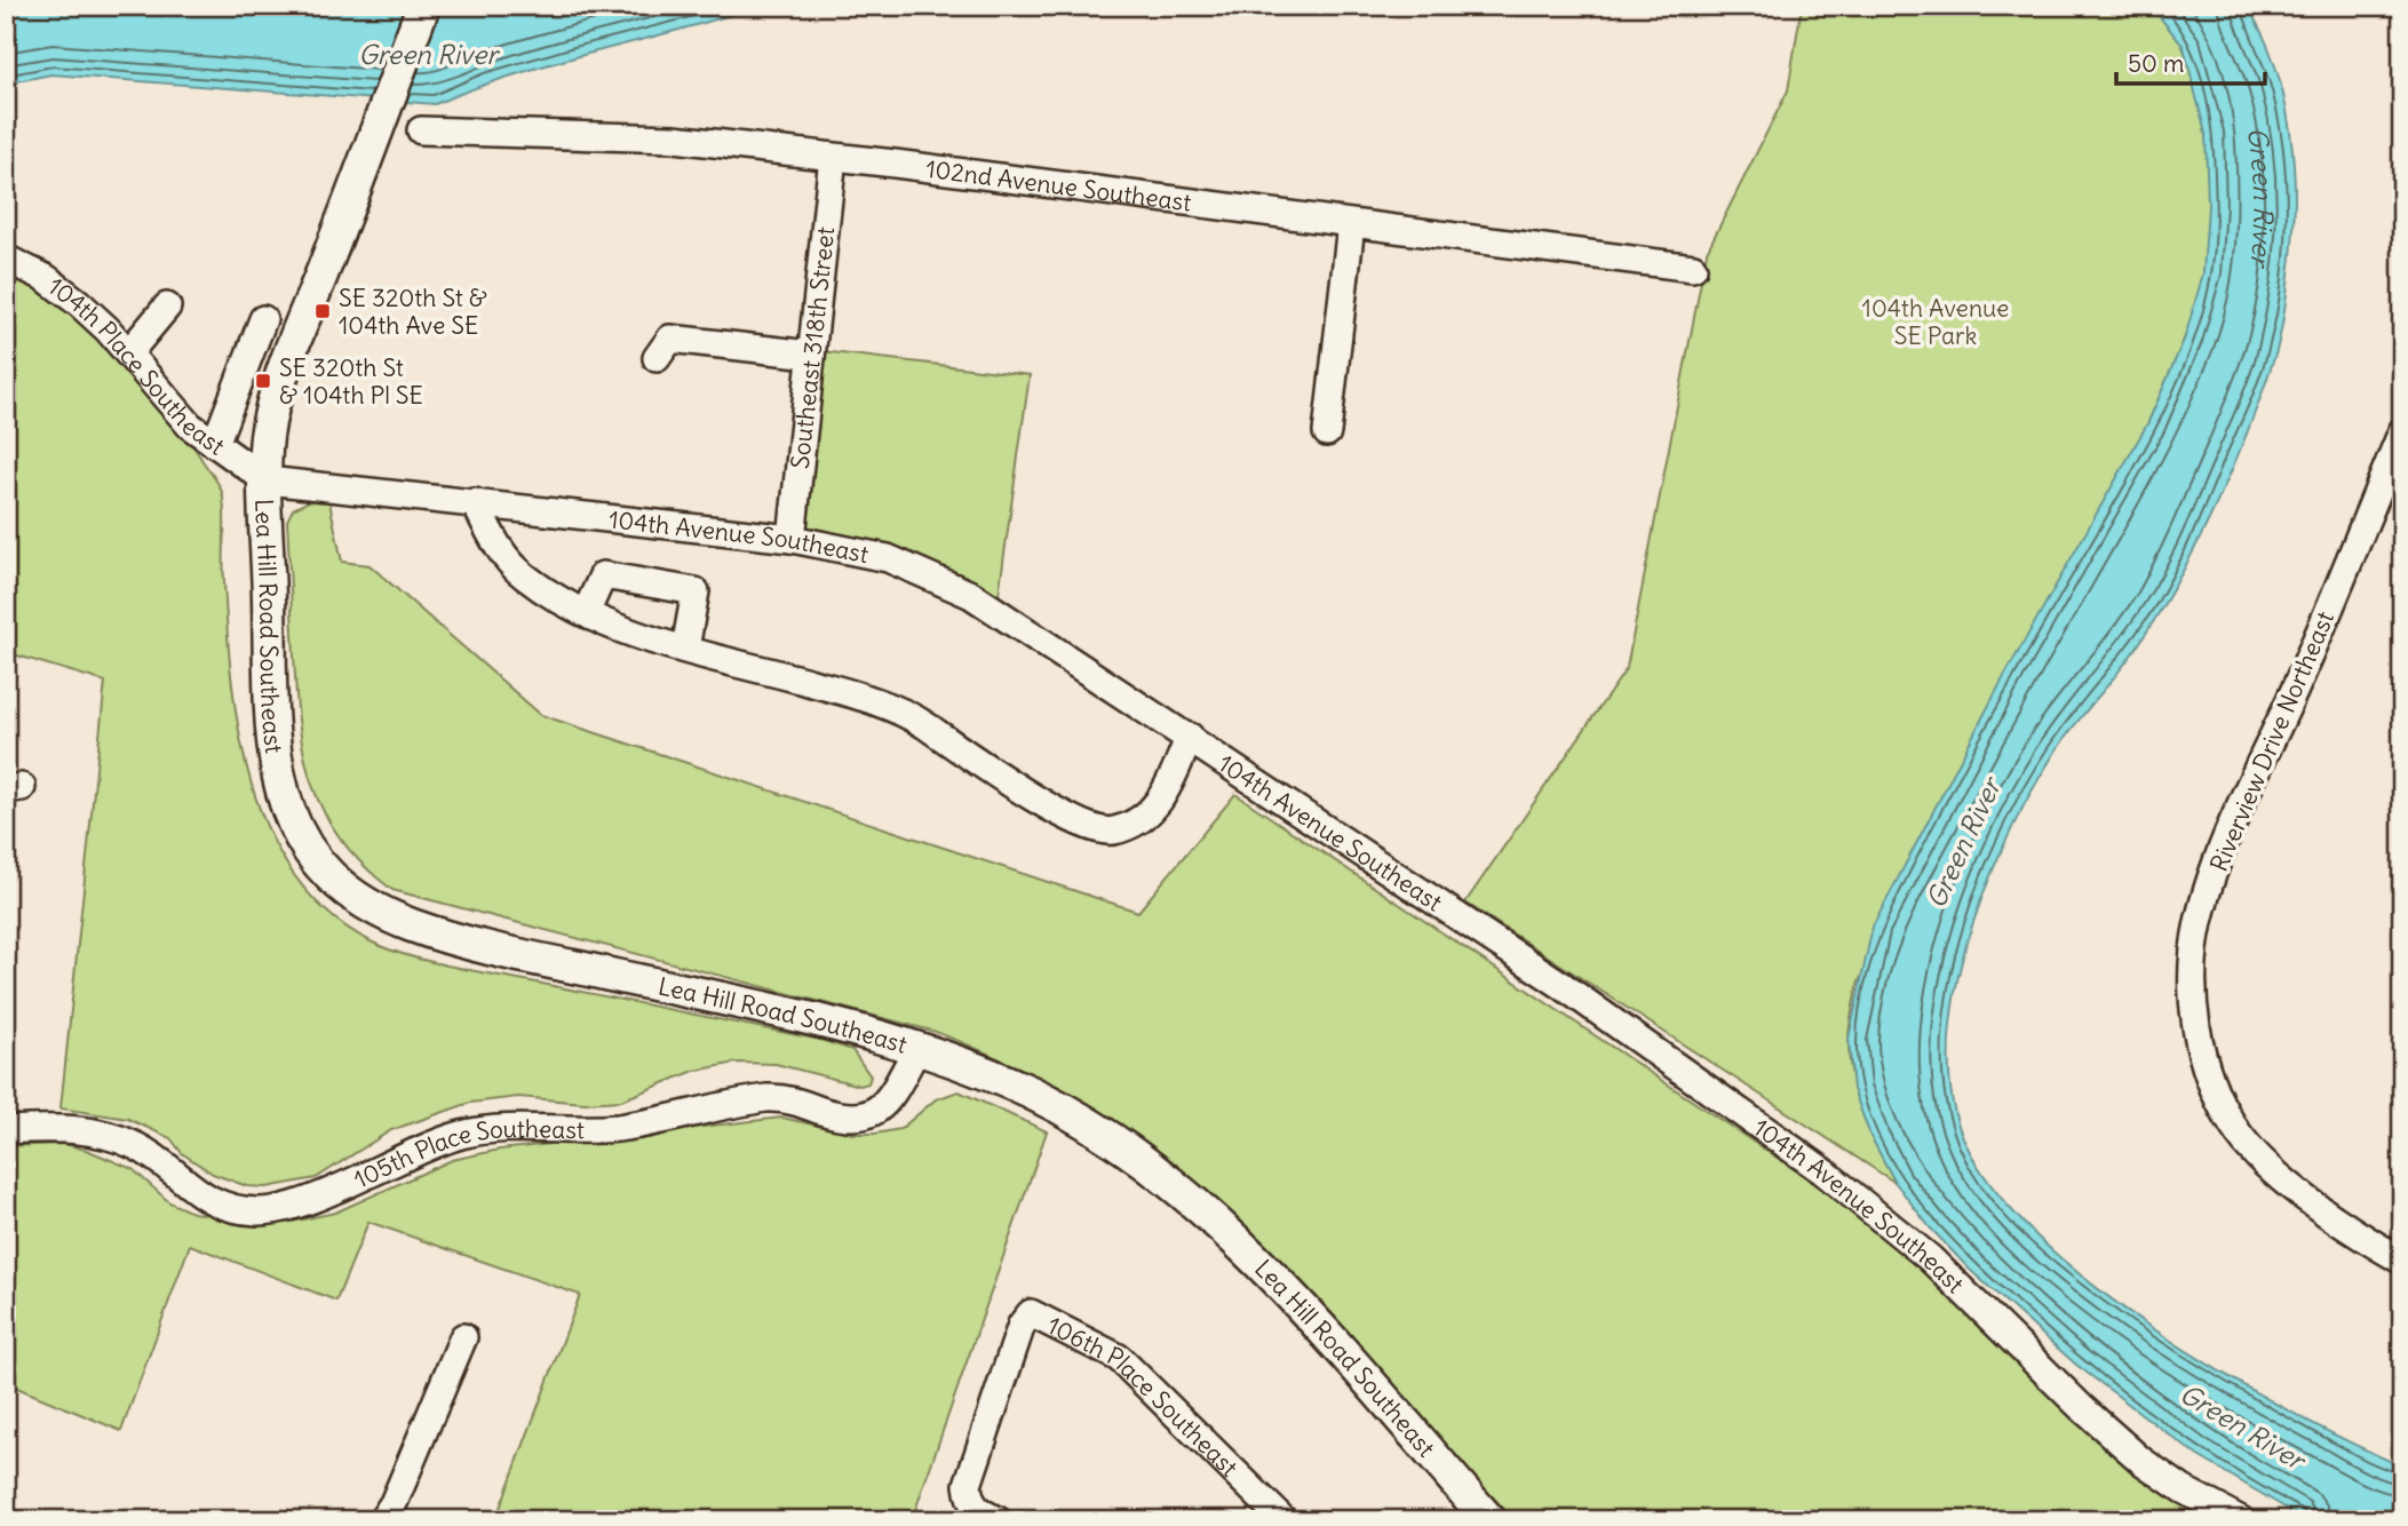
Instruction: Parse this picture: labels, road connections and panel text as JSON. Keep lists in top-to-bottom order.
{
  "streets": {
    "main road": ["Lea Hill Road Southeast"],
    "street": [
      "102nd Avenue Southeast",
      "Southeast 318th Street",
      "104th Place Southeast",
      "104th Avenue Southeast",
      "Riverview Drive Northeast",
      "105th Place Southeast",
      "106th Place Southeast"
    ]
  },
  "crossings": [
    ["102nd Avenue Southeast", "Southeast 318th Street"],
    ["Southeast 318th Street", "104th Avenue Southeast"],
    ["104th Place Southeast", "104th Avenue Southeast"],
    ["104th Place Southeast", "Lea Hill Road Southeast"],
    ["104th Avenue Southeast", "Lea Hill Road Southeast"],
    ["Lea Hill Road Southeast", "105th Place Southeast"]
  ],
  "water": ["Green River"],
  "parks": ["104th Avenue SE Park"],
  "places": {
    "transit": ["SE 320th St & 104th Ave SE", "SE 320th St & 104th Pl SE"]
  },
  "scale_bar": "50 m"
}
